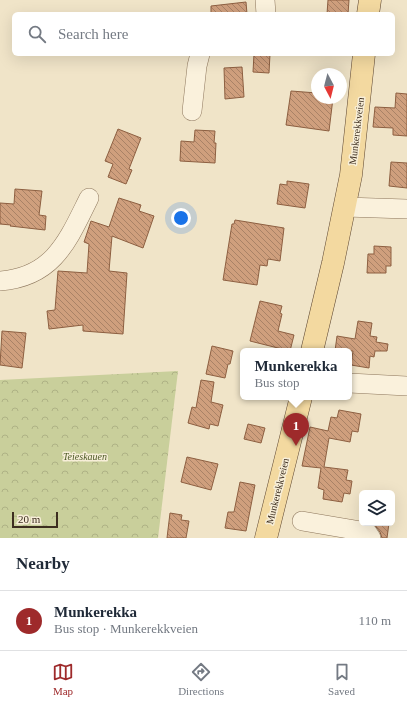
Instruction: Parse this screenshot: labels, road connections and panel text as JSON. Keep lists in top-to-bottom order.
{
  "streets": {
    "main road": ["Munkerekkveien"]
  },
  "parks": ["Teieskauen"],
  "scale_bar": "20 m",
  "north": "bottom",
  "page": {
    "search": "Search here",
    "popup": ["Munkerekka", "Bus stop"],
    "pins": "1",
    "scale": "20 m",
    "heading": "Nearby",
    "list": [
      {
        "mark": "1",
        "name": "Munkerekka",
        "note": "Bus stop · Munkerekkveien",
        "value": "110 m"
      }
    ],
    "nav": ["Map", "Directions", "Saved"]
  }
}
